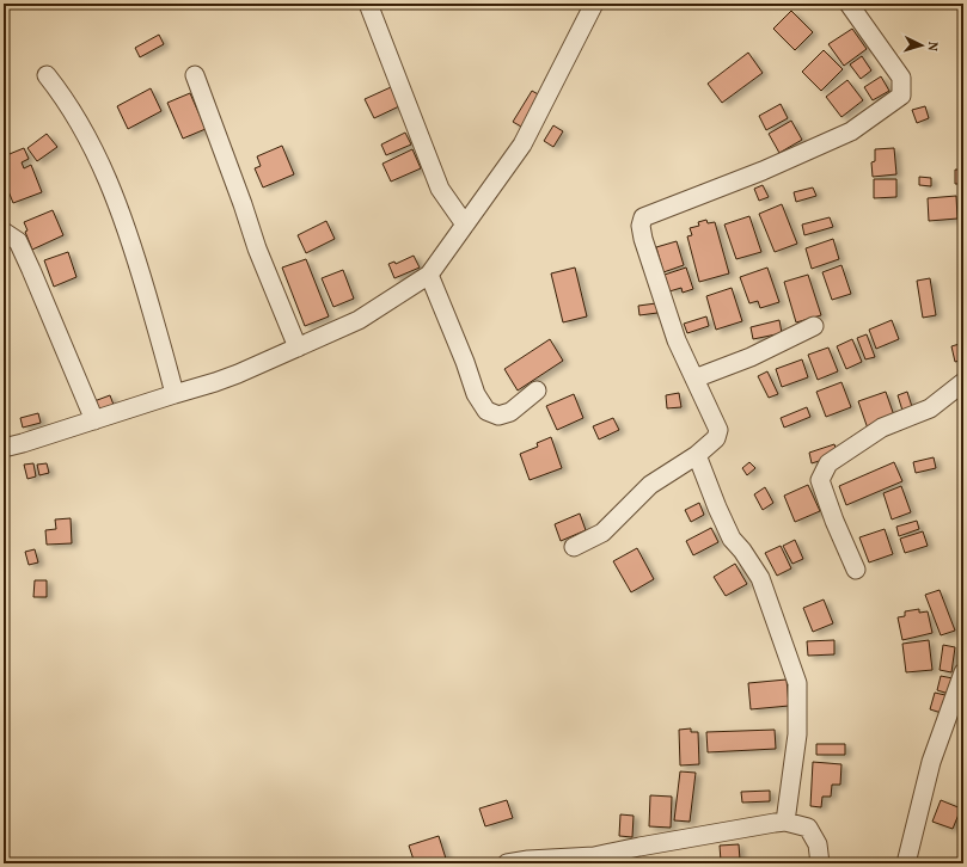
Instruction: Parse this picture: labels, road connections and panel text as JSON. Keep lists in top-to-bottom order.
{
  "north": "right"
}
